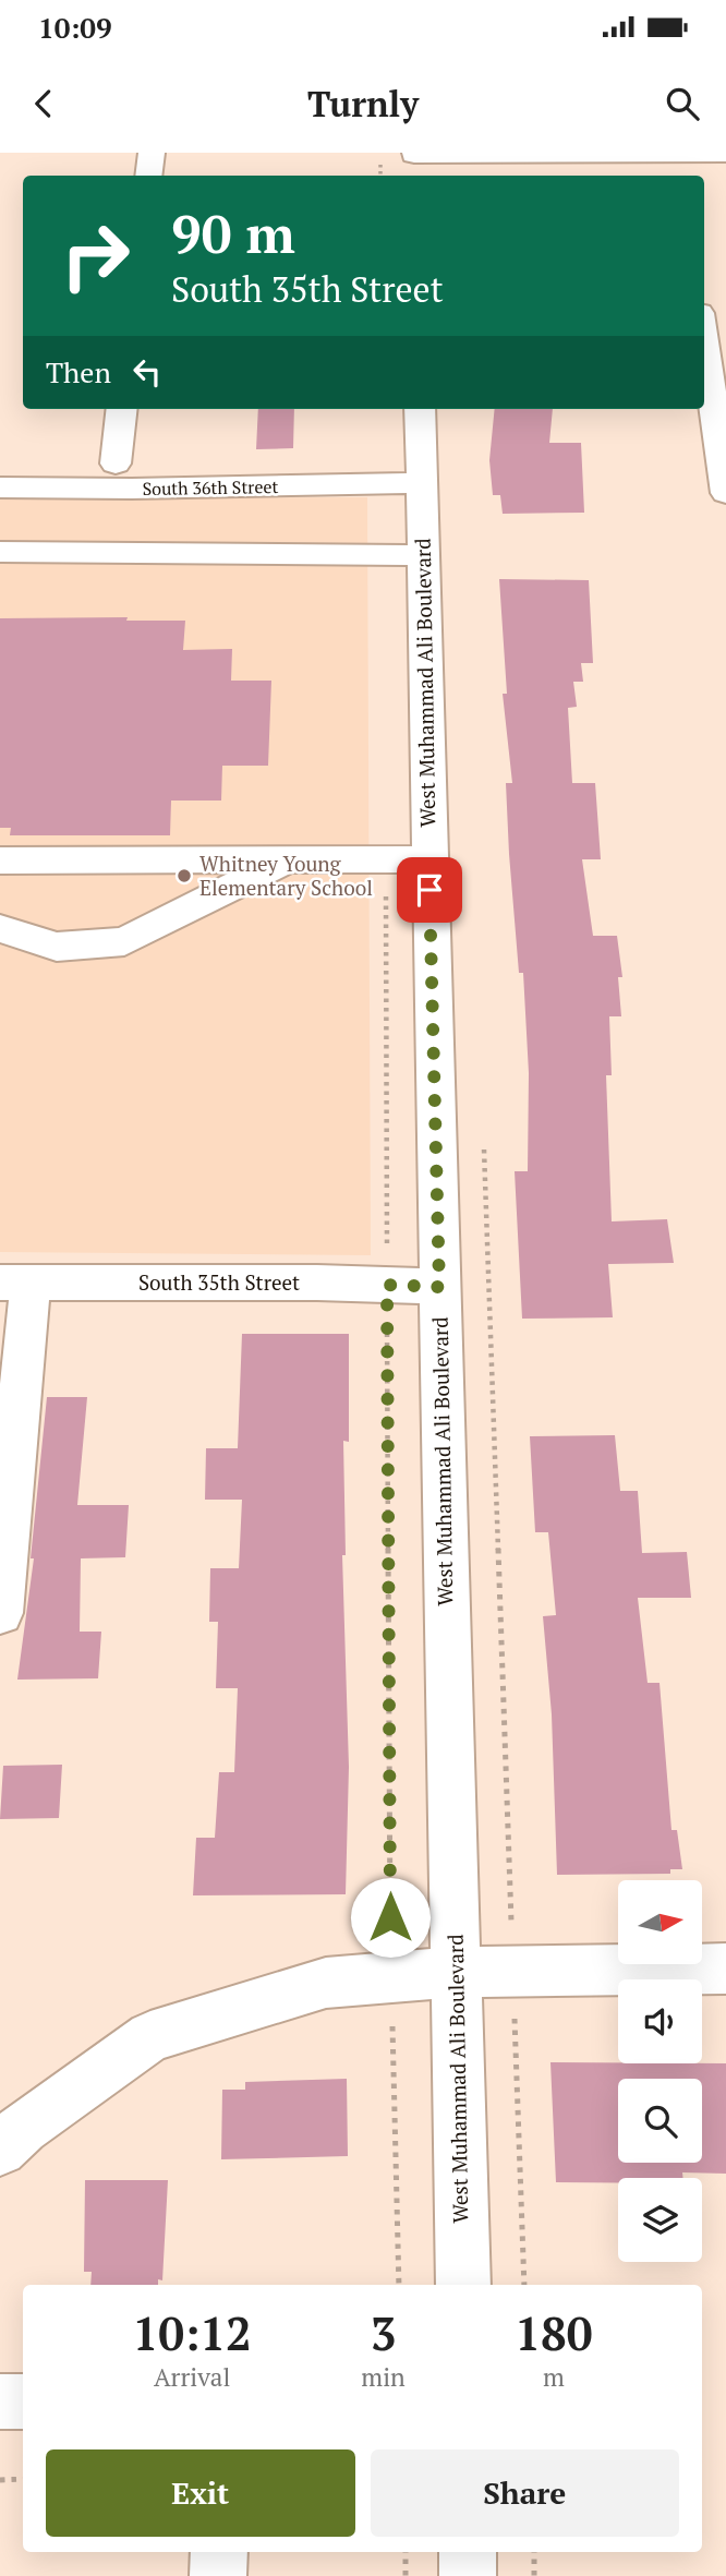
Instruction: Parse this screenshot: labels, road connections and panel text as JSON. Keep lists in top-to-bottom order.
{
  "streets": {
    "street": ["South 36th Street", "West Muhammad Ali Boulevard", "South 35th Street"]
  },
  "crossings": [
    ["South 36th Street", "West Muhammad Ali Boulevard"],
    ["West Muhammad Ali Boulevard", "South 35th Street"]
  ],
  "places": ["Whitney Young Elementary School"],
  "north": "right",
  "page": {
    "status": "10:09",
    "header": "Turnly",
    "turn": ["90 m", "South 35th Street"],
    "then": "Then",
    "eta": [
      "10:12",
      "Arrival",
      "3",
      "min",
      "180",
      "m"
    ],
    "buttons": ["Exit", "Share"]
  }
}
